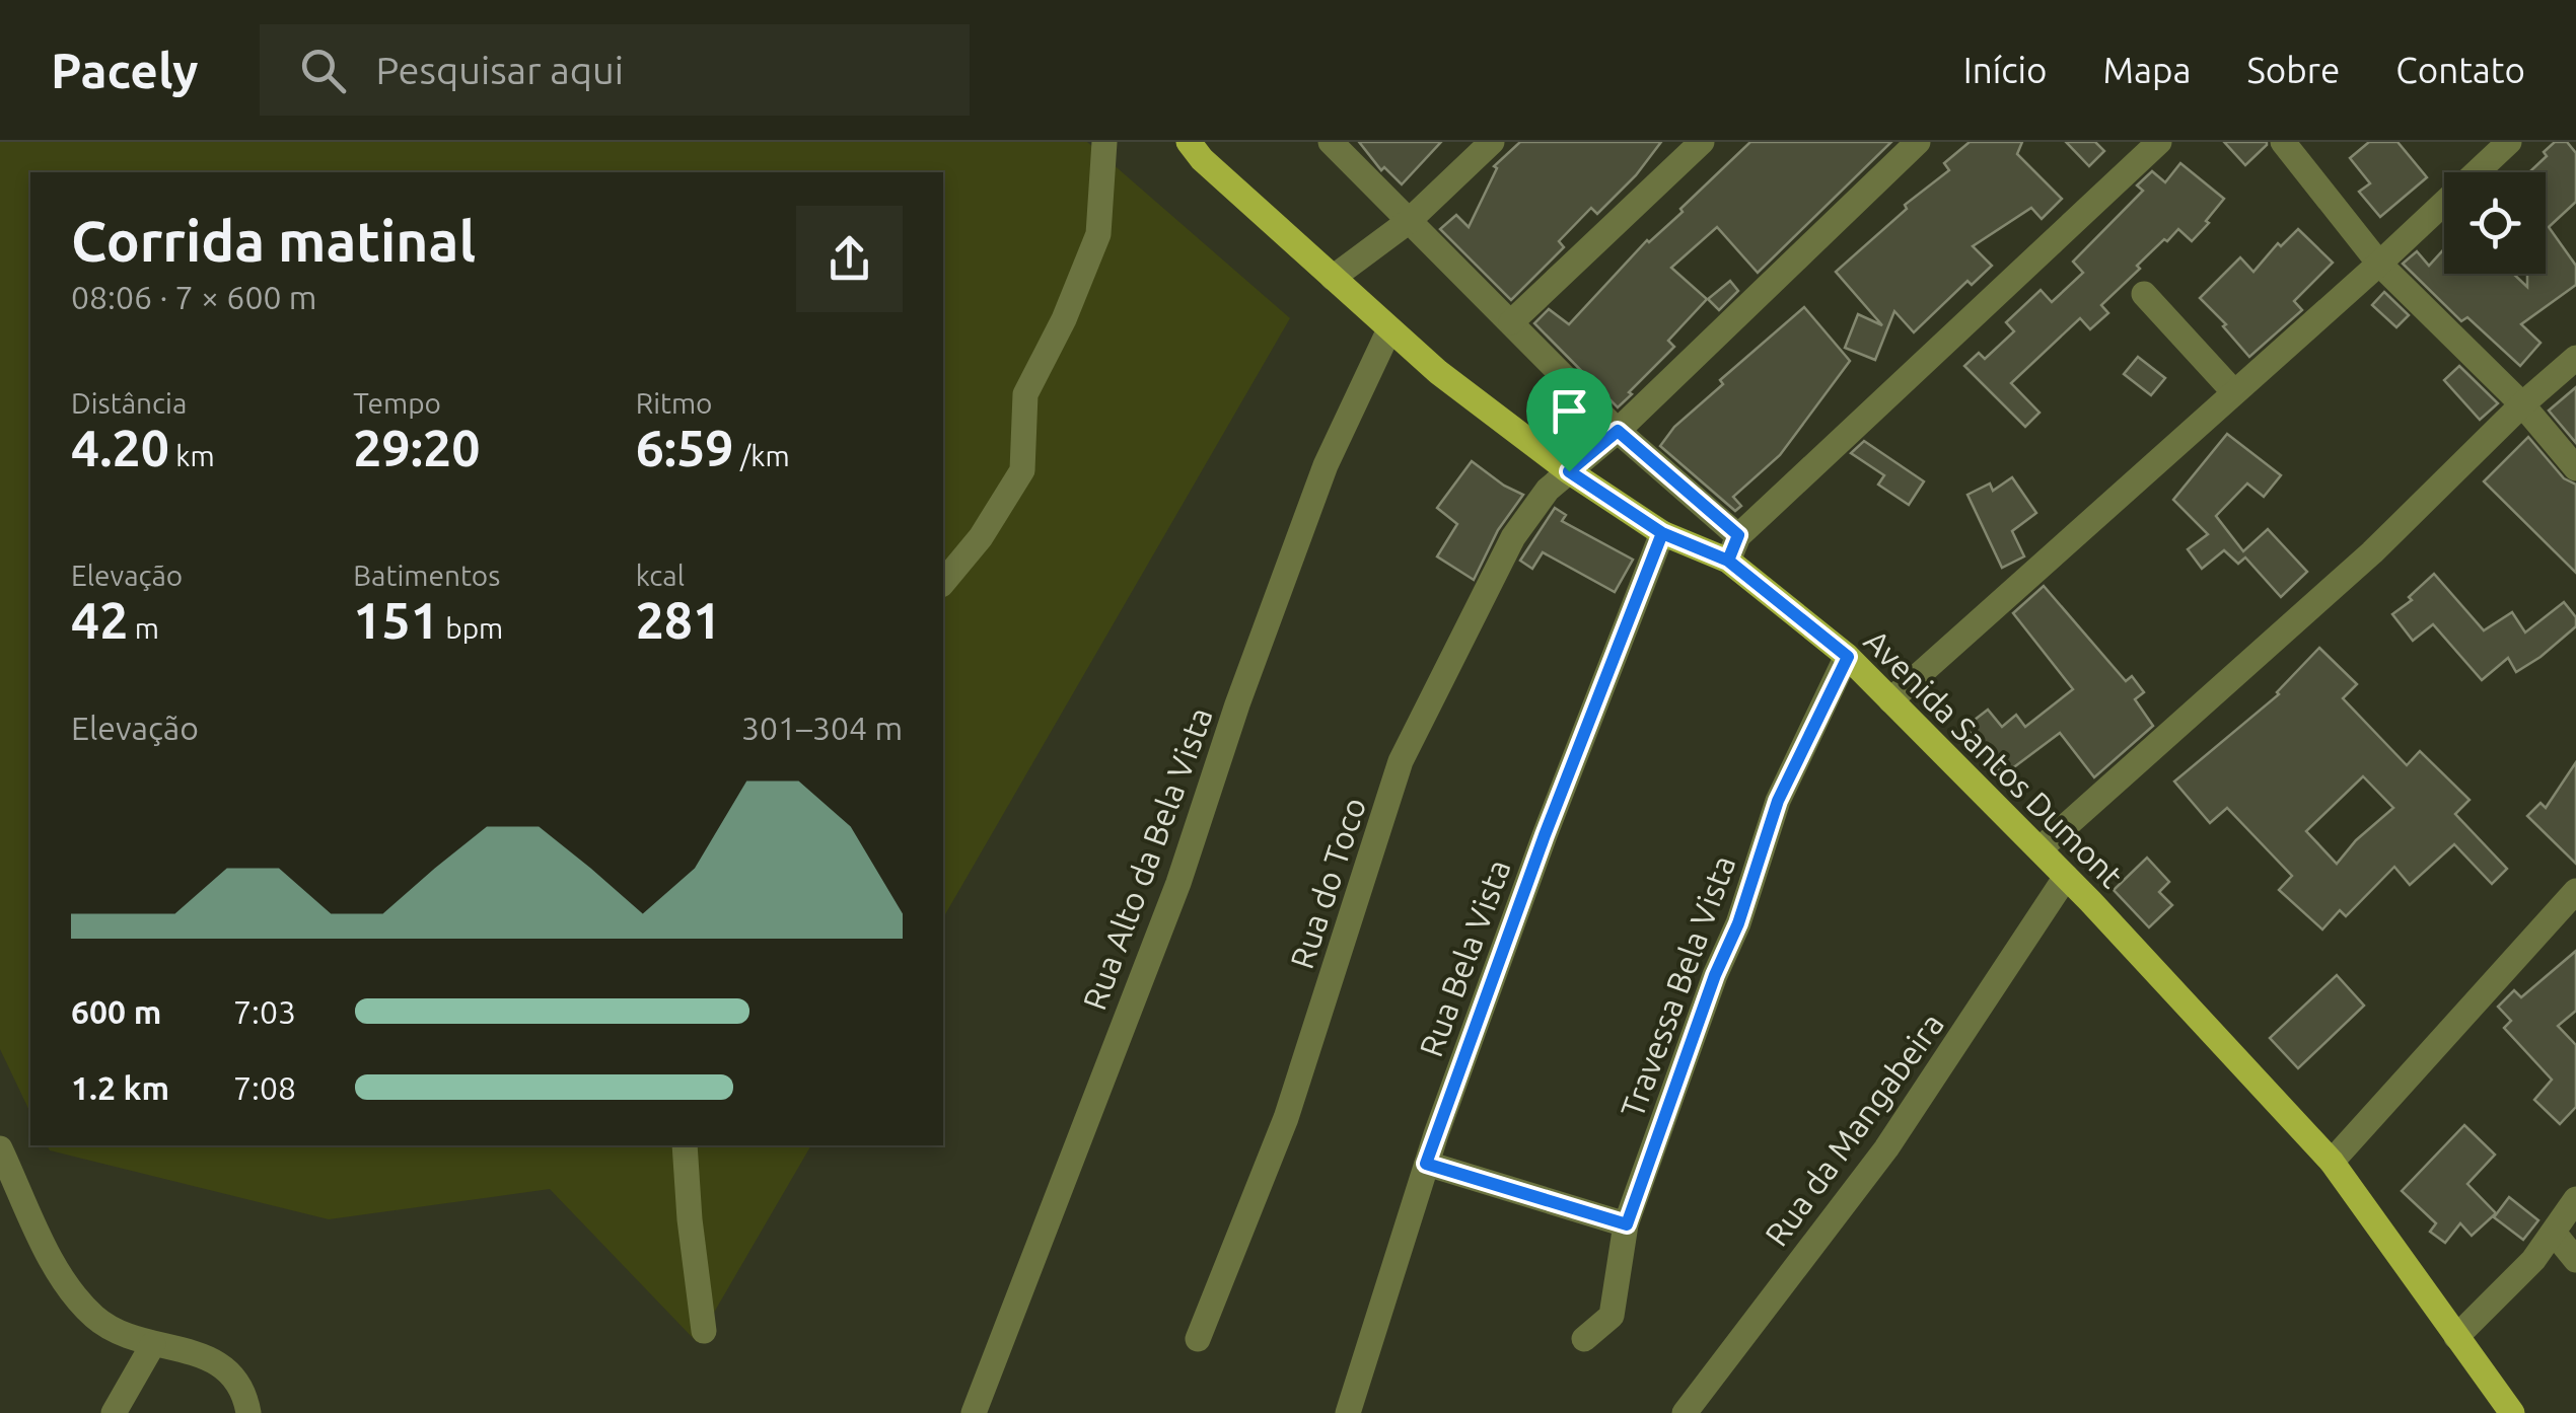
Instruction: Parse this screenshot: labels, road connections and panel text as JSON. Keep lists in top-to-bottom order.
{
  "streets": {
    "main road": ["Avenida Santos Dumont"],
    "street": [
      "Rua Alto da Bela Vista",
      "Rua do Toco",
      "Rua Bela Vista",
      "Travessa Bela Vista",
      "Rua da Mangabeira"
    ]
  },
  "crossings": [
    ["Avenida Santos Dumont", "Rua Alto da Bela Vista"],
    ["Avenida Santos Dumont", "Rua do Toco"],
    ["Avenida Santos Dumont", "Rua Bela Vista"],
    ["Avenida Santos Dumont", "Travessa Bela Vista"],
    ["Avenida Santos Dumont", "Rua da Mangabeira"]
  ],
  "page": {
    "header": "Pacely",
    "search": "Pesquisar aqui",
    "nav": [
      "Início",
      "Mapa",
      "Sobre",
      "Contato"
    ],
    "heading": ["Corrida matinal", "08:06 · 7 × 600 m"],
    "stats": [
      ["Distância", "4.20 km"],
      ["Tempo", "29:20"],
      ["Ritmo", "6:59 /km"],
      ["Elevação", "42 m"],
      ["Batimentos", "151 bpm"],
      ["kcal", "281"]
    ],
    "chart": ["Elevação", "301–304 m"],
    "list": [
      {
        "name": "600 m",
        "note": "7:03"
      },
      {
        "name": "1.2 km",
        "note": "7:08"
      }
    ]
  }
}
